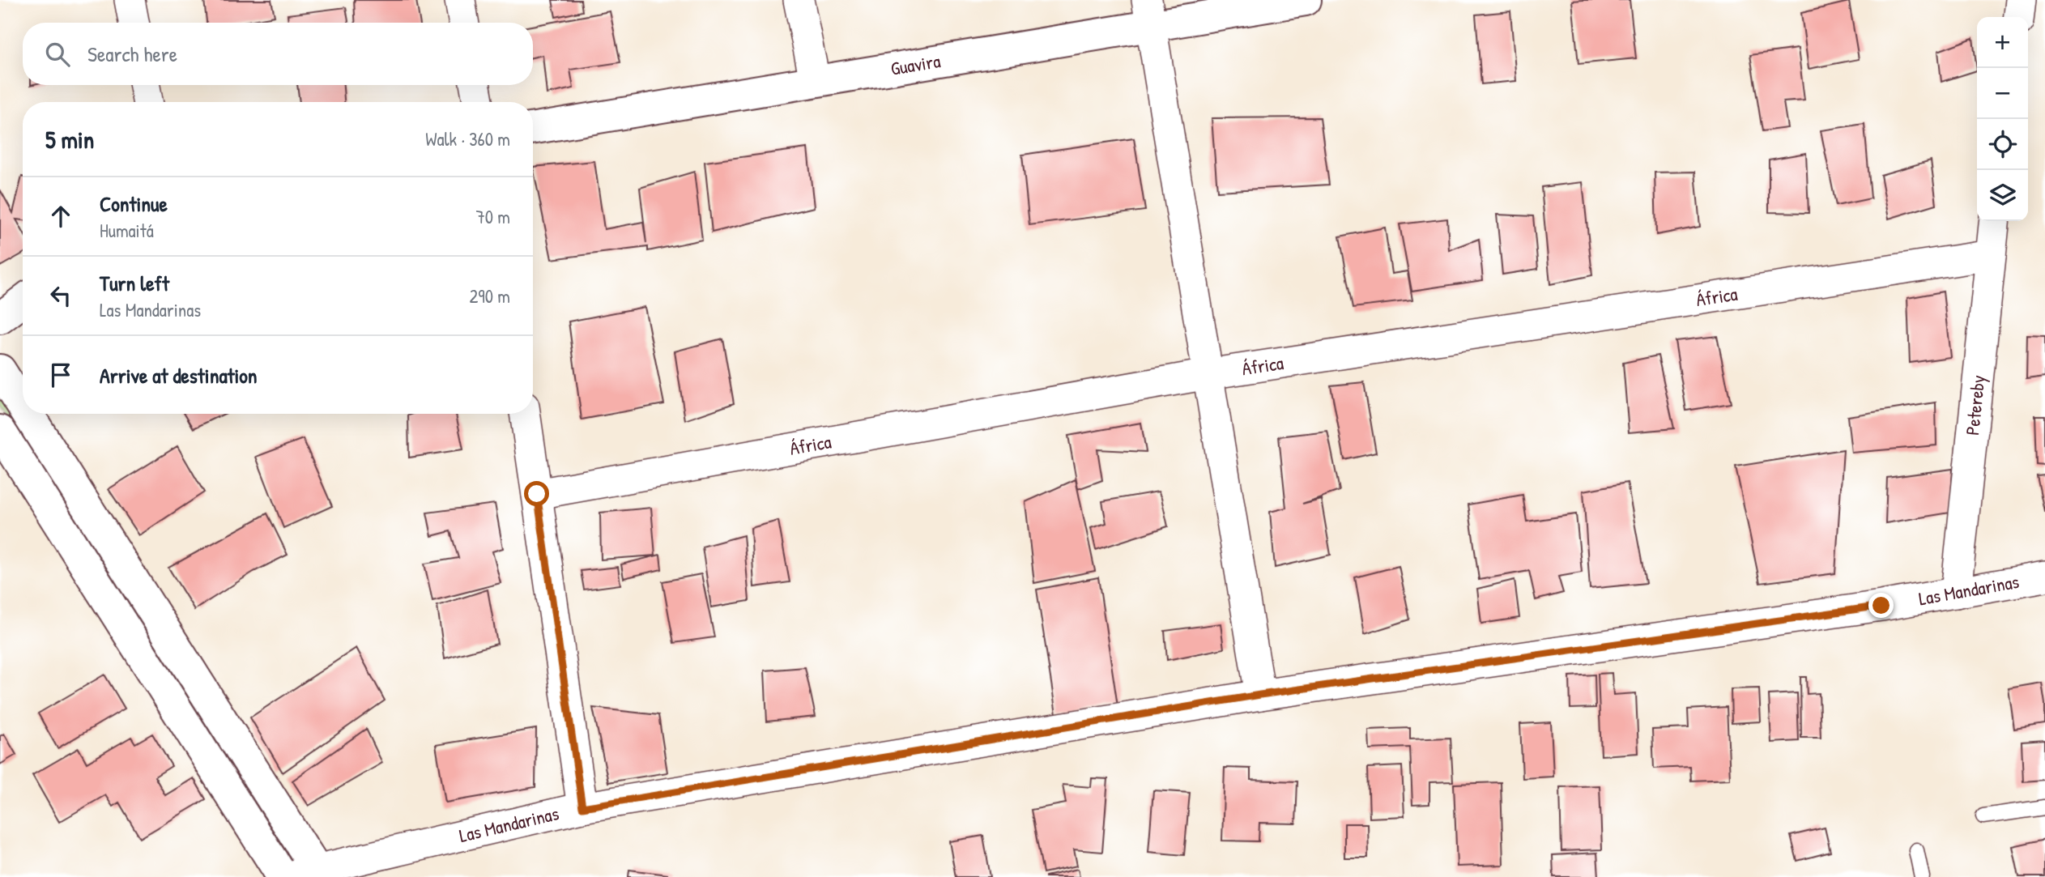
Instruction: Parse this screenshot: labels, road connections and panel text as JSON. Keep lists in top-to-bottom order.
{
  "streets": {
    "main road": ["Guavira"],
    "street": ["África", "Petereby", "Las Mandarinas"]
  },
  "crossings": [
    ["África", "Petereby"],
    ["Petereby", "Las Mandarinas"]
  ],
  "page": {
    "map_buttons": ["+", "−"],
    "search": "Search here",
    "heading": ["5 min", "Walk · 360 m"],
    "list": [
      ["Continue", "Humaitá", "70 m"],
      ["Turn left", "Las Mandarinas", "290 m"],
      "Arrive at destination"
    ]
  }
}
